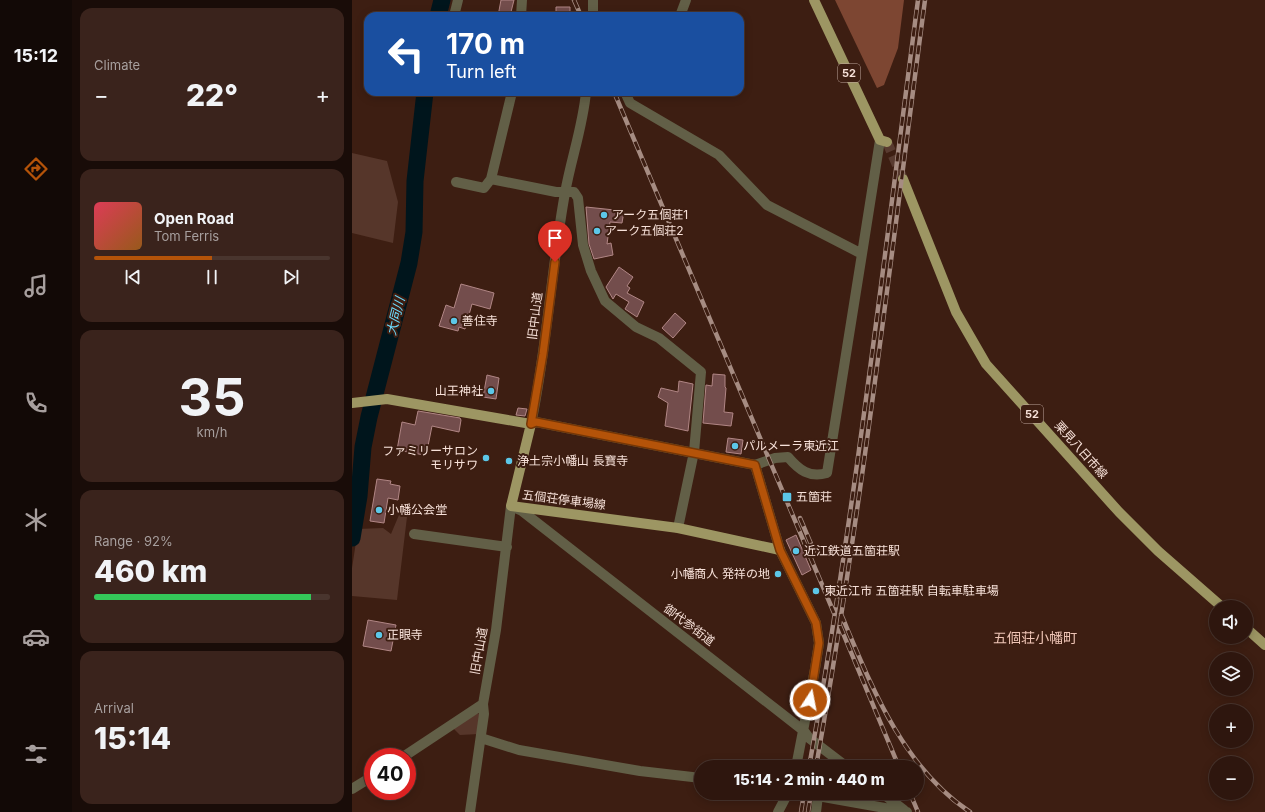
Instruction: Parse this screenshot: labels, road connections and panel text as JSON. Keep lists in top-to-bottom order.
{
  "streets": {
    "main road": ["52", "栗見八日市線", "五個荘停車場線"],
    "street": ["旧中山道", "御代参街道"]
  },
  "crossings": [
    ["旧中山道", "五個荘停車場線"],
    ["旧中山道", "御代参街道"],
    ["五個荘停車場線", "御代参街道"]
  ],
  "districts": ["五個荘小幡町"],
  "water": ["大同川"],
  "places": {
    "other": [
      "アーク五個荘1",
      "アーク五個荘2",
      "善住寺",
      "山王神社",
      "パルメーラ東近江",
      "ファミリーサロン モリサワ",
      "浄土宗小幡山 長寶寺",
      "小幡公会堂",
      "近江鉄道五箇荘駅",
      "小幡商人 発祥の地",
      "東近江市 五箇荘駅 自転車駐車場",
      "正眼寺"
    ],
    "transit": ["五箇荘"]
  },
  "page": {
    "tabs": "15:12",
    "tile": [
      "Climate",
      ["35", "km/h"],
      ["Range · 92%", "460 km"],
      ["Arrival", "15:14"]
    ],
    "turn": ["170 m", "Turn left"],
    "heat": ["−", "22°", "+"],
    "song": ["Open Road", "Tom Ferris"],
    "map_buttons": ["+", "−"],
    "limit": "40",
    "trip": "15:14 · 2 min · 440 m"
  }
}
